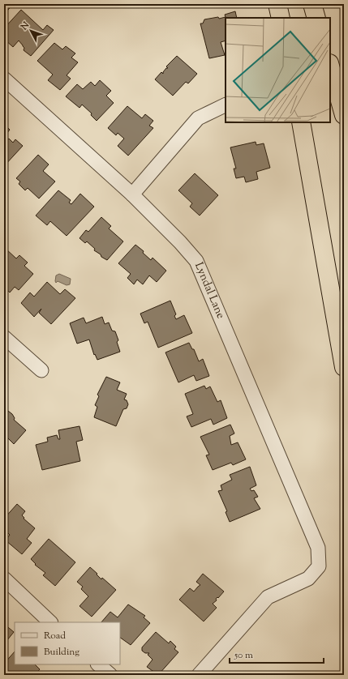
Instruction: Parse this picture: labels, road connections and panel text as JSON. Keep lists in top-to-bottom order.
{
  "streets": {
    "street": ["Lyndal Lane"]
  },
  "legend": ["Road", "Building"],
  "scale_bar": "50 m",
  "north": "top left"
}
